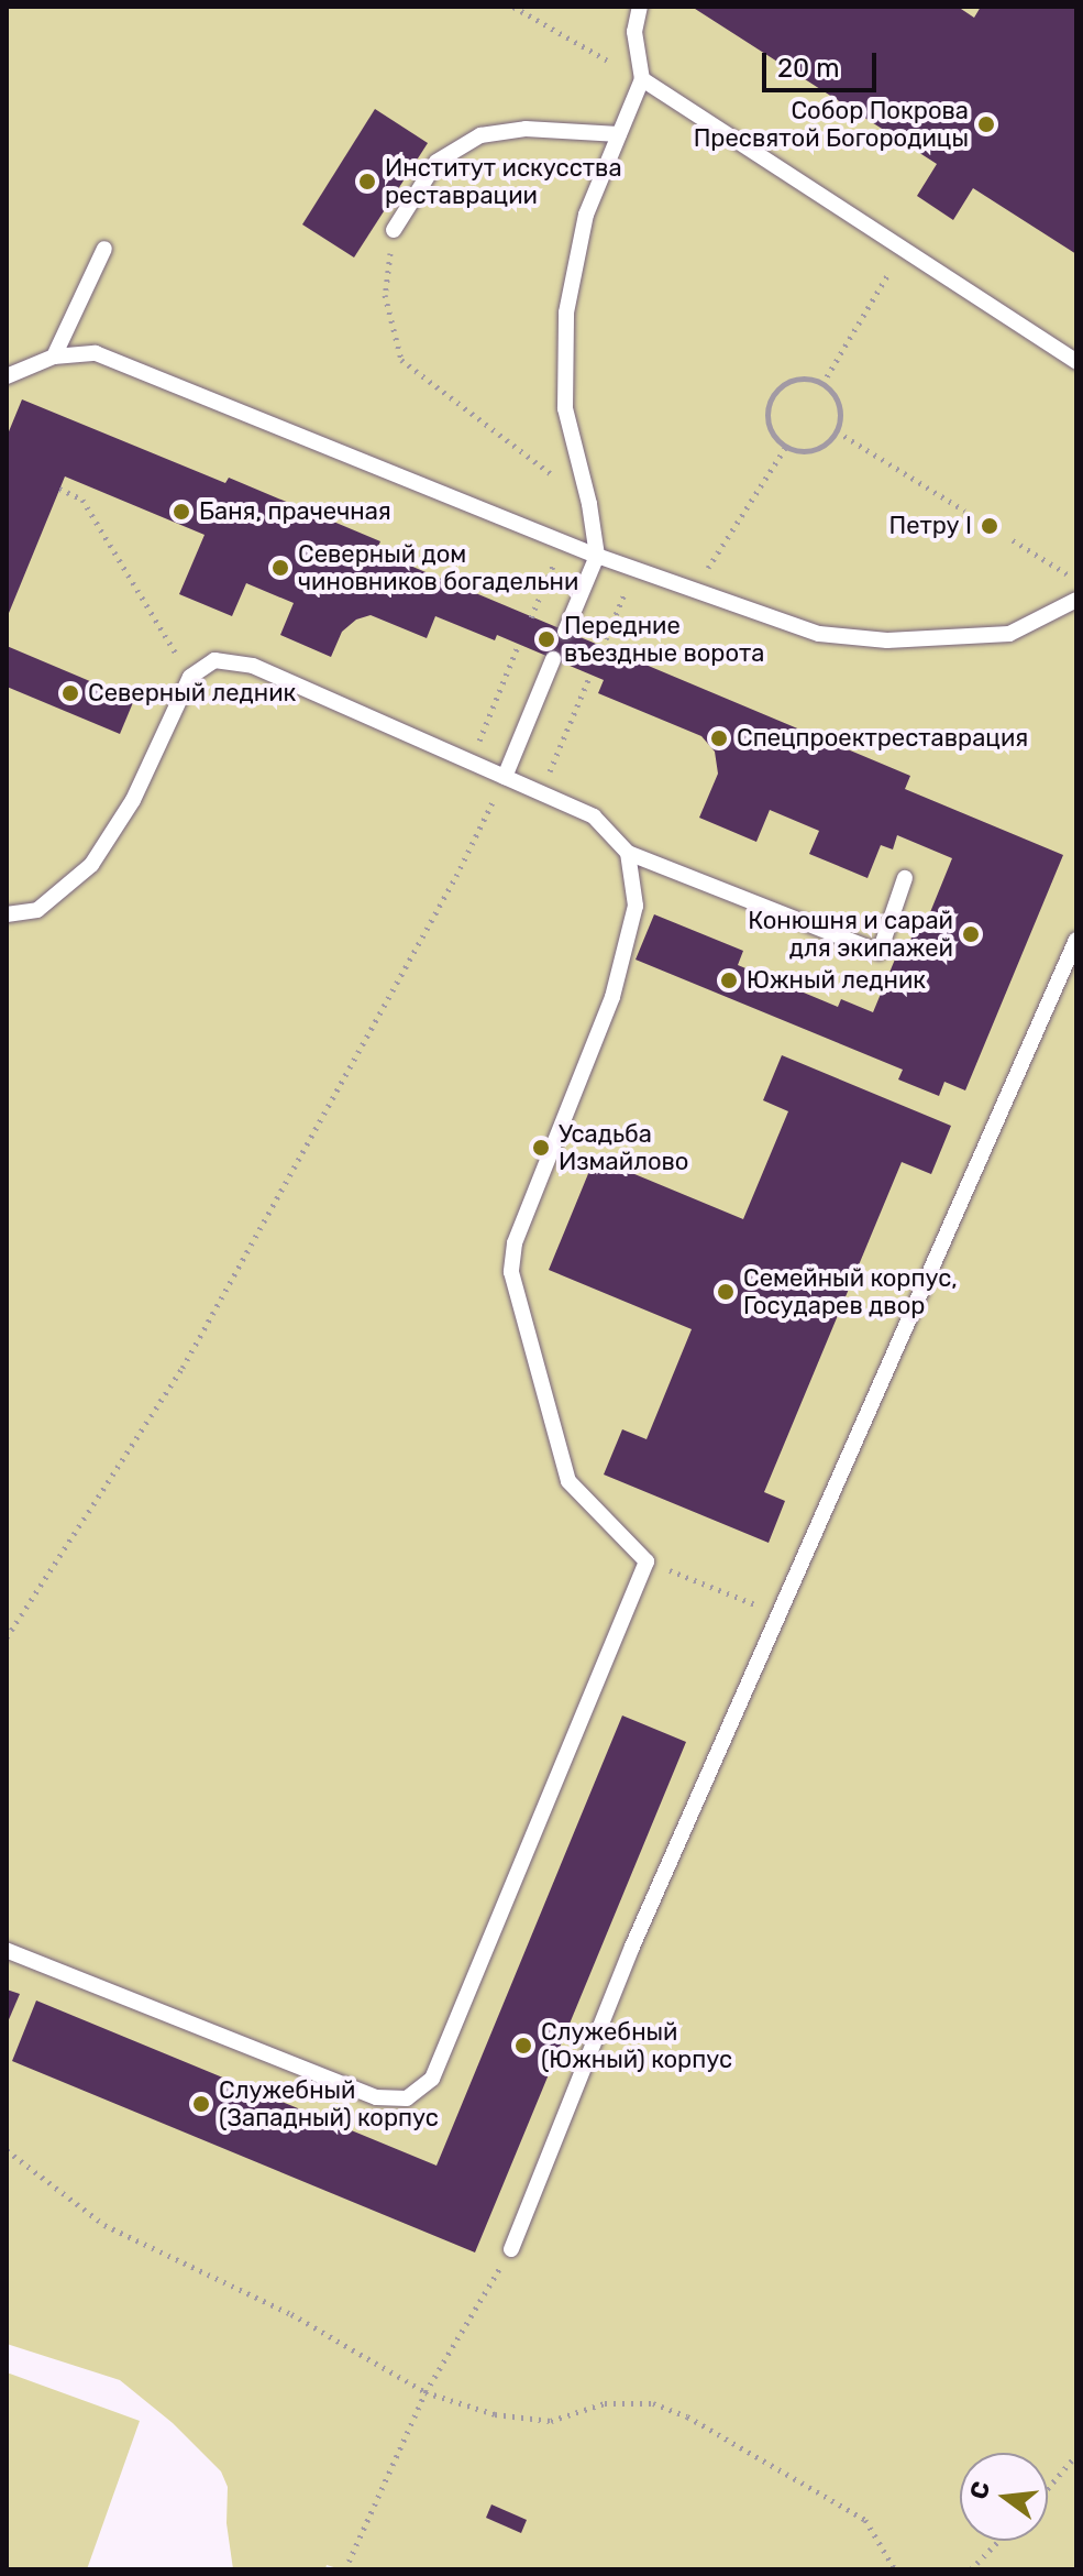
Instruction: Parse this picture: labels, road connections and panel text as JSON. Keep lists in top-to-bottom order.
{
  "places": [
    "Собор Покрова Пресвятой Богородицы",
    "Институт искусства реставрации",
    "Баня, прачечная",
    "Петру I",
    "Северный дом чиновников богадельни",
    "Передние въездные ворота",
    "Северный ледник",
    "Спецпроектреставрация",
    "Конюшня и сарай для экипажей",
    "Южный ледник",
    "Усадьба Измайлово",
    "Семейный корпус, Государев двор",
    "Служебный (Южный) корпус",
    "Служебный (Западный) корпус"
  ],
  "scale_bar": "20 m",
  "north": "left"
}
